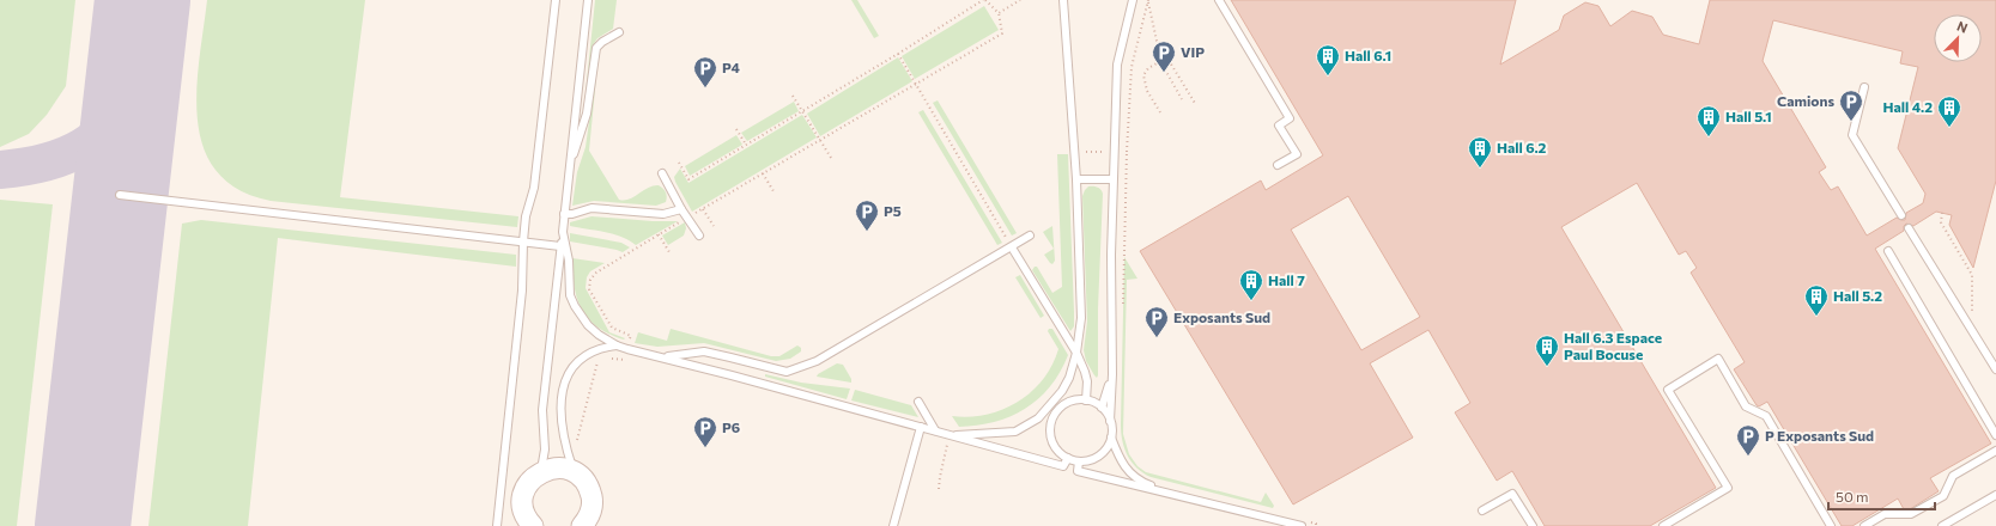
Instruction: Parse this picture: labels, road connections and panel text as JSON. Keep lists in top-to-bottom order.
{
  "places": {
    "parking": [
      "VIP",
      "P4",
      "Camions",
      "P5",
      "Exposants Sud",
      "P6",
      "P Exposants Sud"
    ],
    "building": [
      "Hall 6.1",
      "Hall 4.2",
      "Hall 5.1",
      "Hall 6.2",
      "Hall 7",
      "Hall 5.2",
      "Hall 6.3 Espace Paul Bocuse"
    ]
  },
  "scale_bar": "50 m",
  "north": "top right"
}
